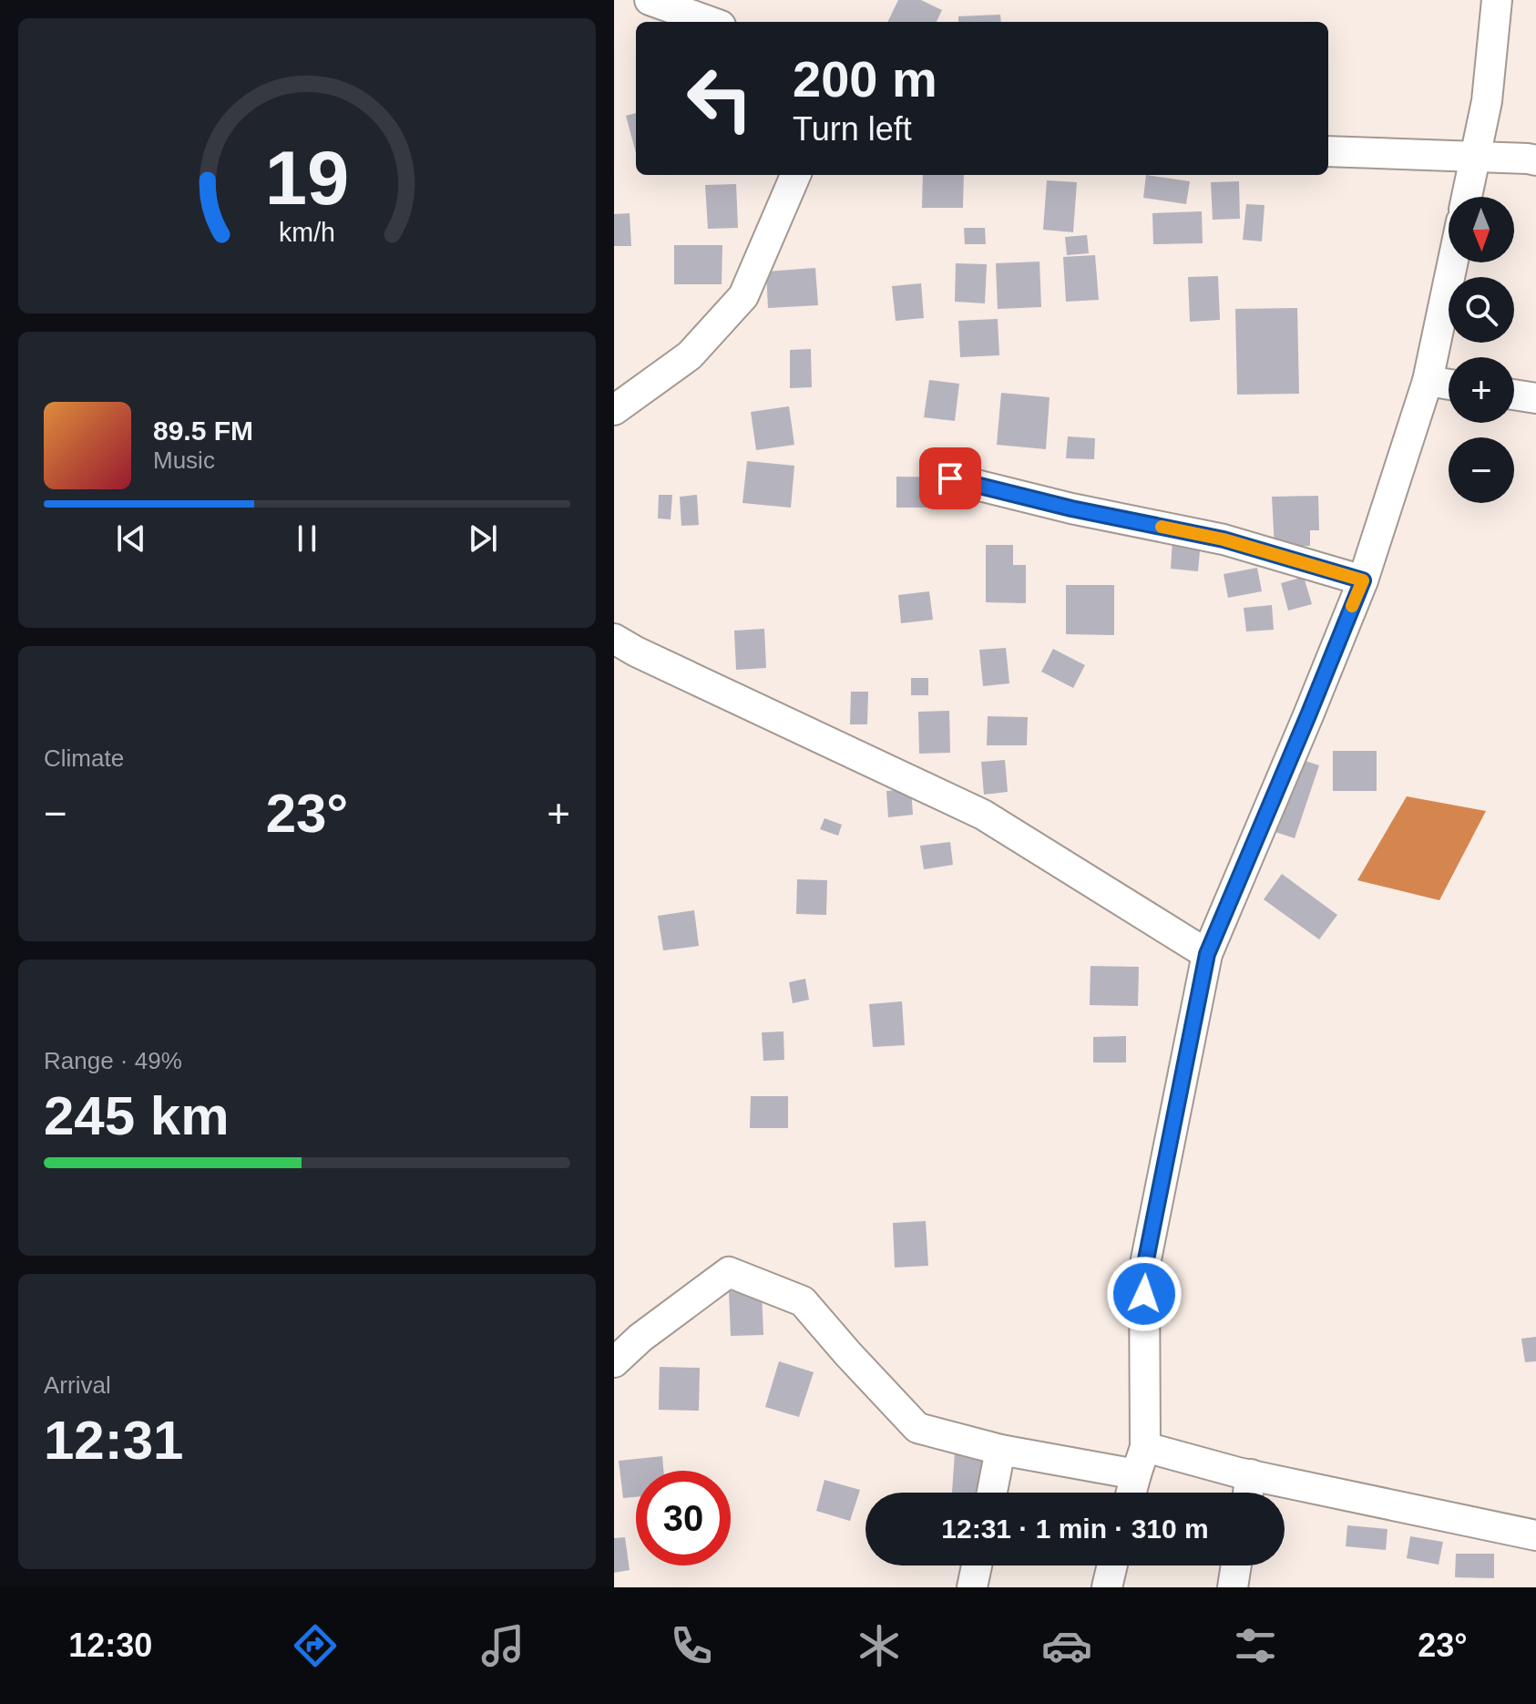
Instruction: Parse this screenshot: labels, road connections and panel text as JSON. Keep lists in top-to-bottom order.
{
  "north": "bottom",
  "page": {
    "turn": ["200 m", "Turn left"],
    "map_buttons": ["+", "−"],
    "song": ["89.5 FM", "Music"],
    "tile": [
      "Climate",
      ["Range · 49%", "245 km"],
      ["Arrival", "12:31"]
    ],
    "heat": ["−", "23°", "+"],
    "limit": "30",
    "trip": "12:31 · 1 min · 310 m",
    "tabs": ["12:30", "23°"],
    "gauge": ["19", "km/h"]
  }
}
